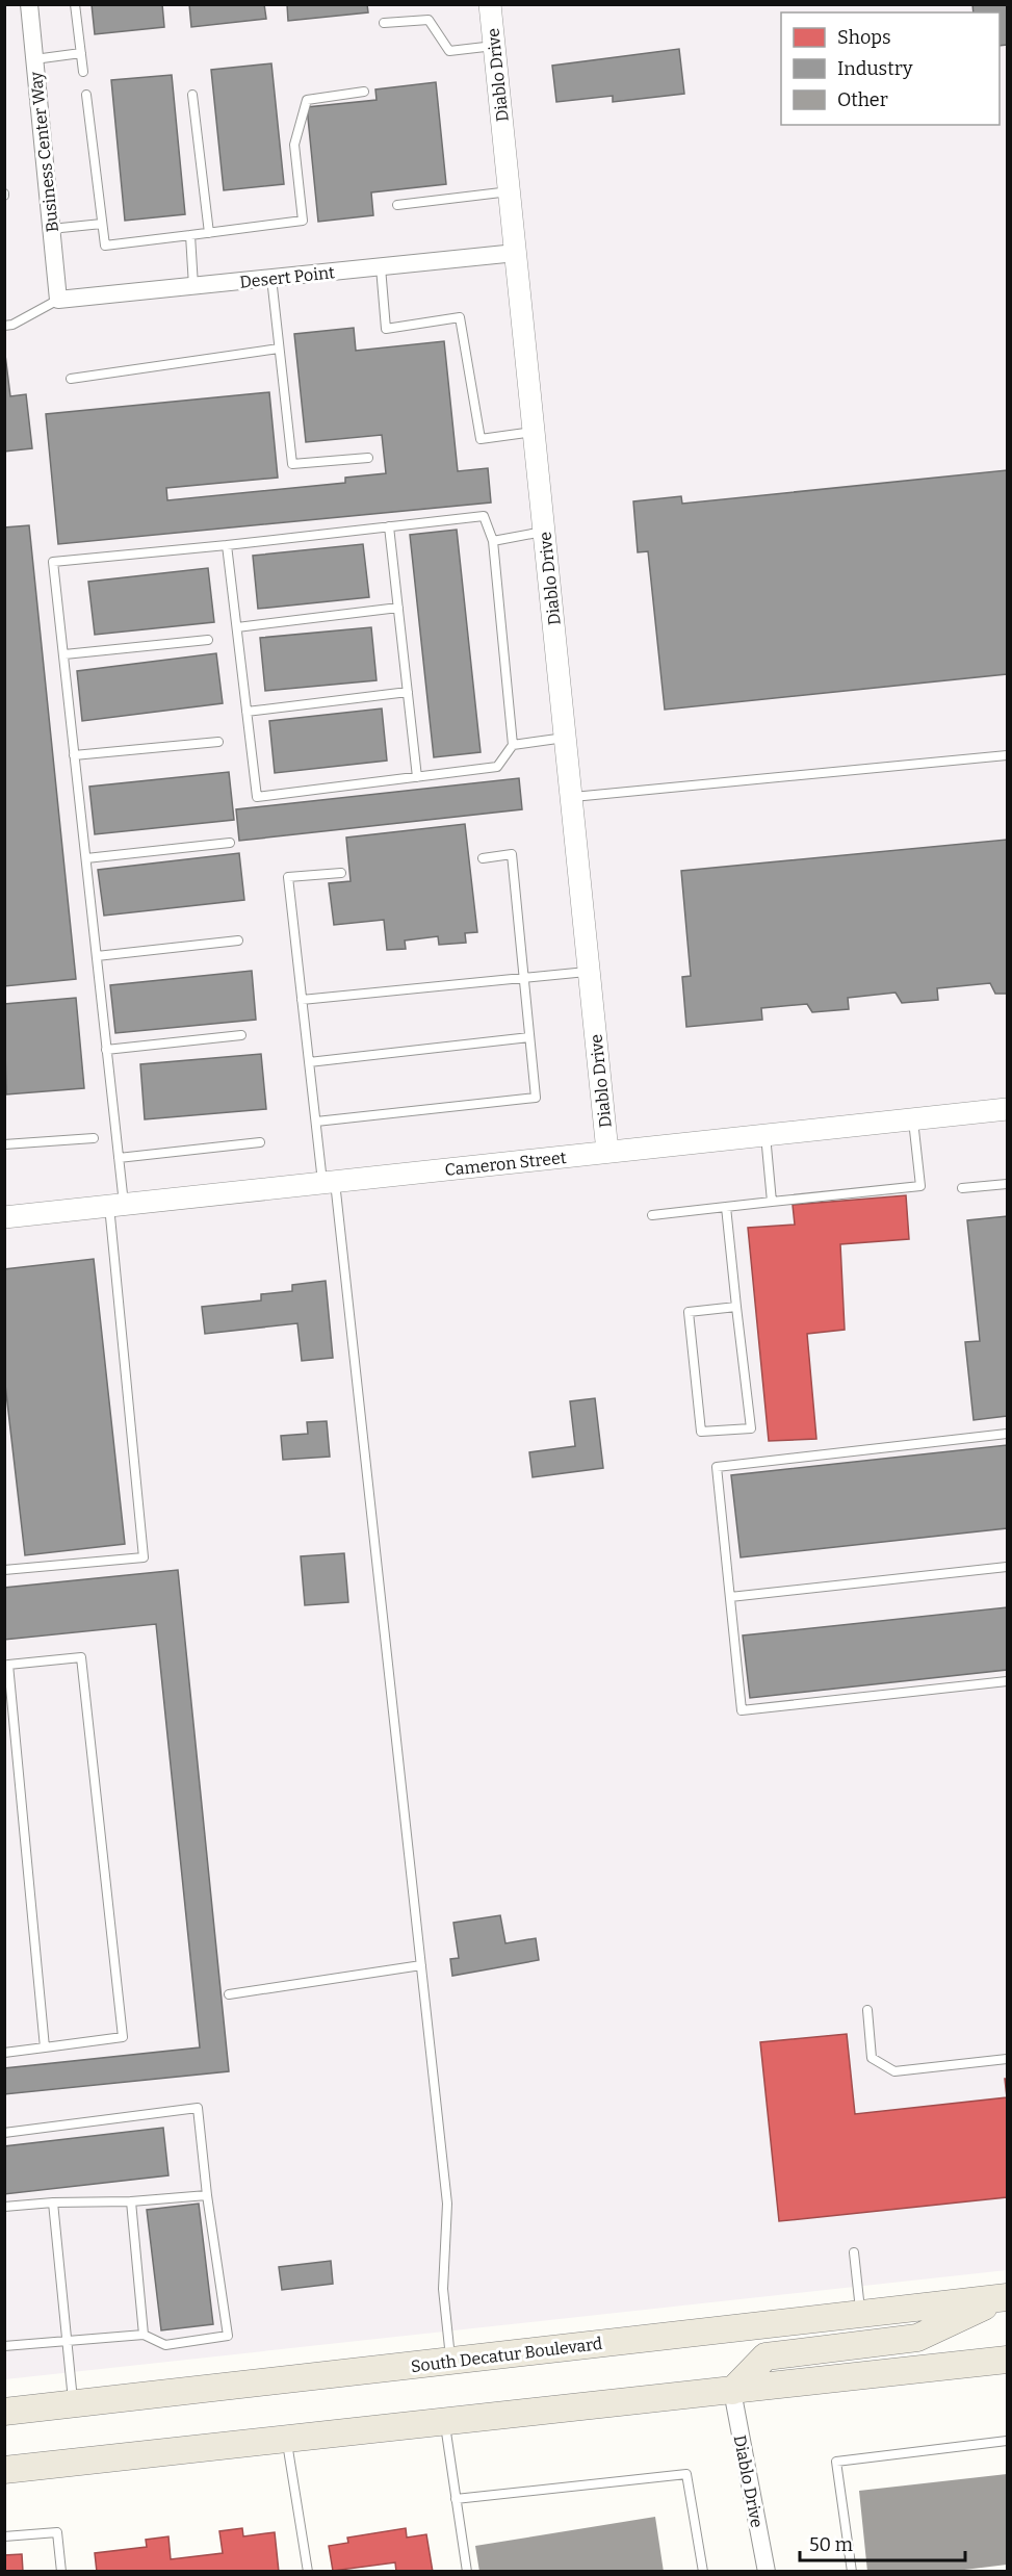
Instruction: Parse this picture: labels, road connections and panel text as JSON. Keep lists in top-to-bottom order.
{
  "streets": {
    "main road": ["South Decatur Boulevard"],
    "street": [
      "Diablo Drive",
      "Business Center Way",
      "Desert Point",
      "Cameron Street"
    ]
  },
  "crossings": [
    ["Diablo Drive", "Desert Point"],
    ["Diablo Drive", "Cameron Street"],
    ["Business Center Way", "Desert Point"]
  ],
  "legend": ["Shops", "Industry", "Other"],
  "scale_bar": "50 m"
}
